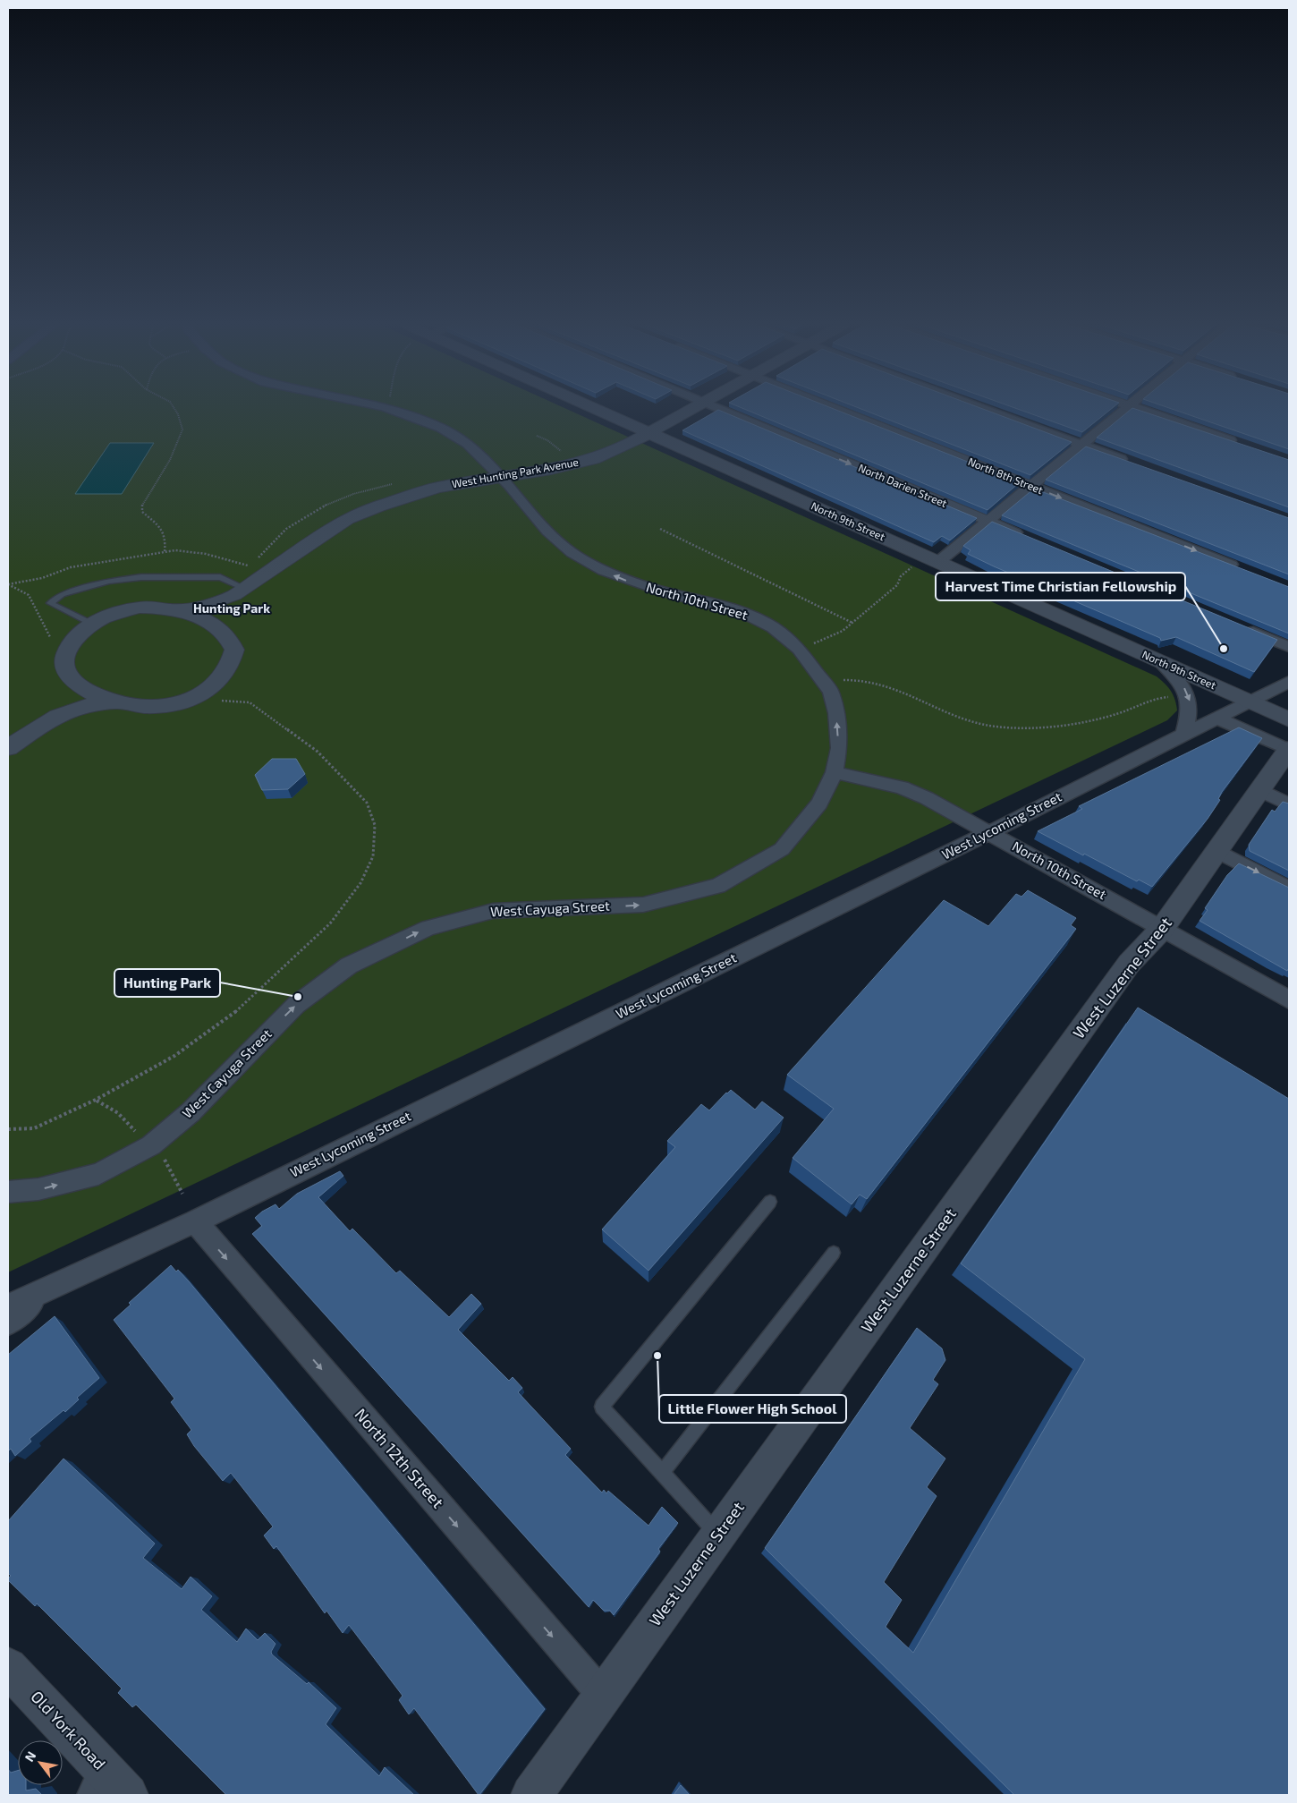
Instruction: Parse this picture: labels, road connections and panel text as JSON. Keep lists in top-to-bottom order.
{
  "streets": {
    "street": [
      "West Hunting Park Avenue",
      "North 8th Street",
      "North Darien Street",
      "North 9th Street",
      "North 10th Street",
      "West Lycoming Street",
      "West Cayuga Street",
      "West Luzerne Street",
      "North 12th Street",
      "Old York Road"
    ]
  },
  "crossings": [
    ["West Hunting Park Avenue", "North 9th Street"],
    ["West Hunting Park Avenue", "North 10th Street"],
    ["North 9th Street", "West Lycoming Street"],
    ["North 10th Street", "West Lycoming Street"],
    ["North 10th Street", "West Cayuga Street"],
    ["North 10th Street", "West Luzerne Street"],
    ["West Lycoming Street", "North 12th Street"],
    ["West Luzerne Street", "North 12th Street"]
  ],
  "one_way": [
    "North Darien Street",
    "North 10th Street",
    "West Cayuga Street",
    "North 12th Street"
  ],
  "districts": ["Hunting Park"],
  "places": ["Harvest Time Christian Fellowship", "Hunting Park", "Little Flower High School"],
  "north": "top left"
}
